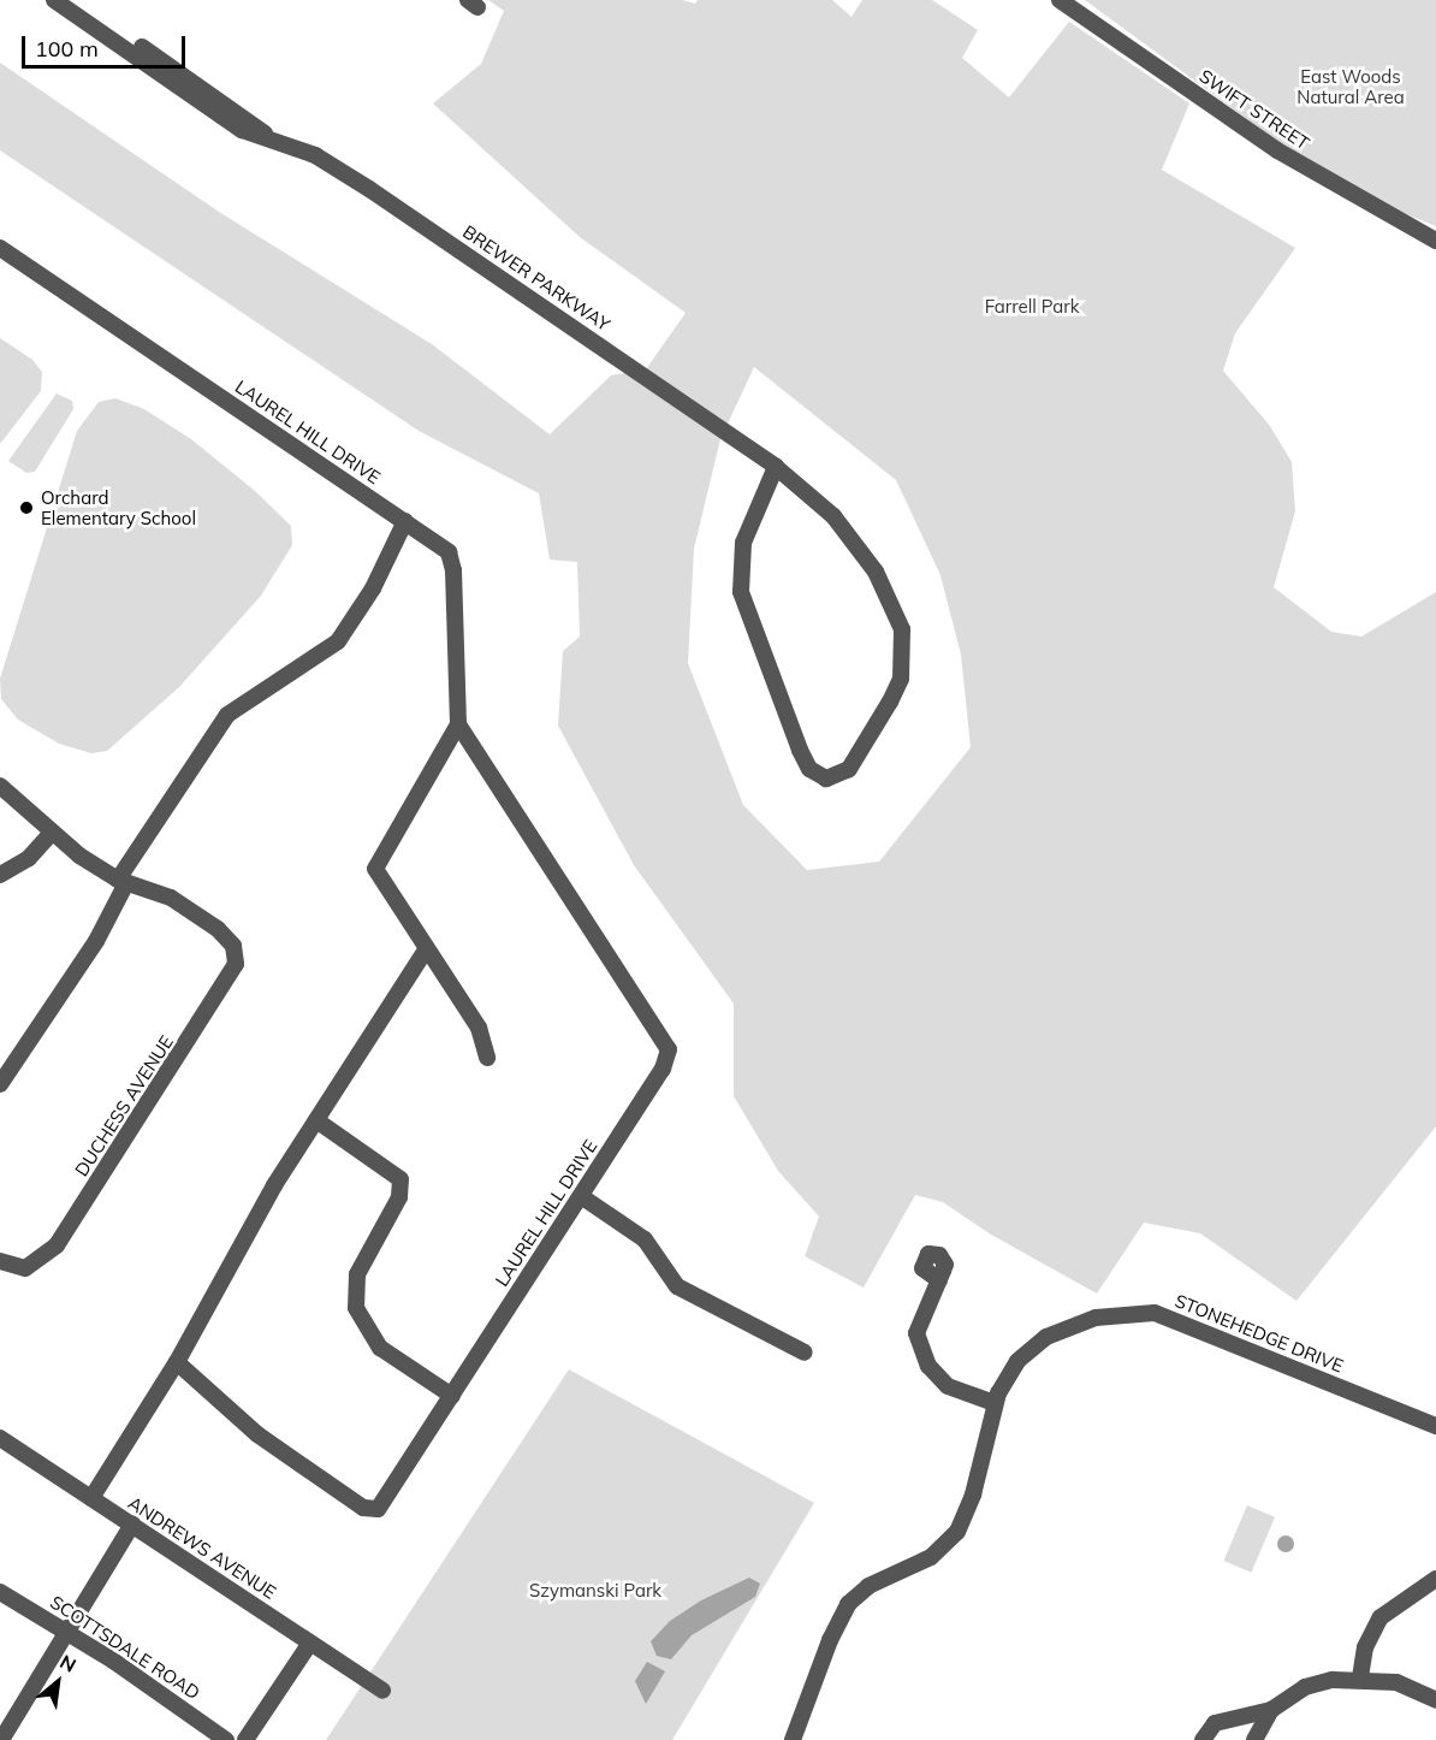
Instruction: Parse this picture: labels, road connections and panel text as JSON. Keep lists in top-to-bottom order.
{
  "streets": {
    "street": [
      "SWIFT STREET",
      "BREWER PARKWAY",
      "LAUREL HILL DRIVE",
      "DUCHESS AVENUE",
      "STONEHEDGE DRIVE",
      "ANDREWS AVENUE",
      "SCOTTSDALE ROAD"
    ]
  },
  "parks": ["East Woods Natural Area", "Farrell Park", "Szymanski Park"],
  "places": ["Orchard Elementary School"],
  "scale_bar": "100 m",
  "north": "top right"
}
